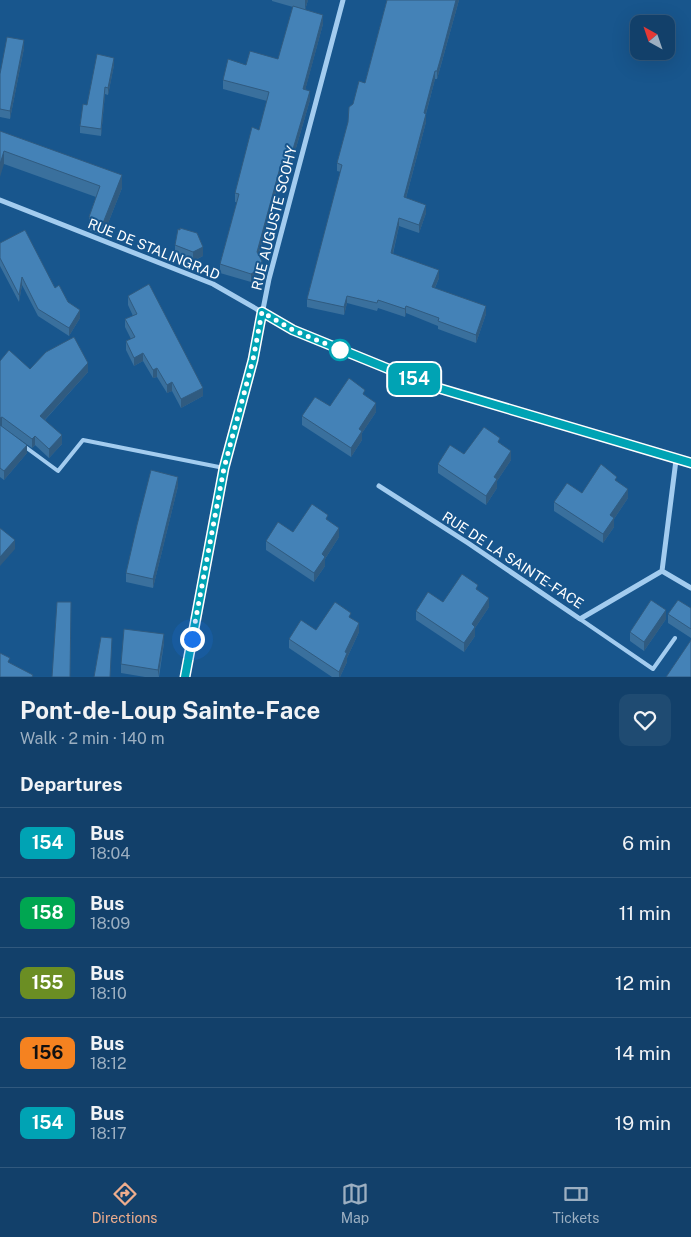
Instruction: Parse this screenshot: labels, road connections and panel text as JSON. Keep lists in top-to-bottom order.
{
  "streets": {
    "street": ["RUE AUGUSTE SCOHY", "RUE DE STALINGRAD", "RUE DE LA SAINTE-FACE"]
  },
  "crossings": [
    ["RUE AUGUSTE SCOHY", "RUE DE STALINGRAD"]
  ],
  "lines": ["bus line 154"],
  "north": "top left",
  "page": {
    "on_map": "154",
    "heading": [
      ["Pont-de-Loup Sainte-Face", "Walk · 2 min · 140 m"],
      "Departures"
    ],
    "list": [
      {
        "mark": "154",
        "name": "Bus",
        "note": "18:04",
        "value": "6 min"
      },
      {
        "mark": "158",
        "name": "Bus",
        "note": "18:09",
        "value": "11 min"
      },
      {
        "mark": "155",
        "name": "Bus",
        "note": "18:10",
        "value": "12 min"
      },
      {
        "mark": "156",
        "name": "Bus",
        "note": "18:12",
        "value": "14 min"
      },
      {
        "mark": "154",
        "name": "Bus",
        "note": "18:17",
        "value": "19 min"
      }
    ],
    "tabs": ["Directions", "Map", "Tickets"]
  }
}
